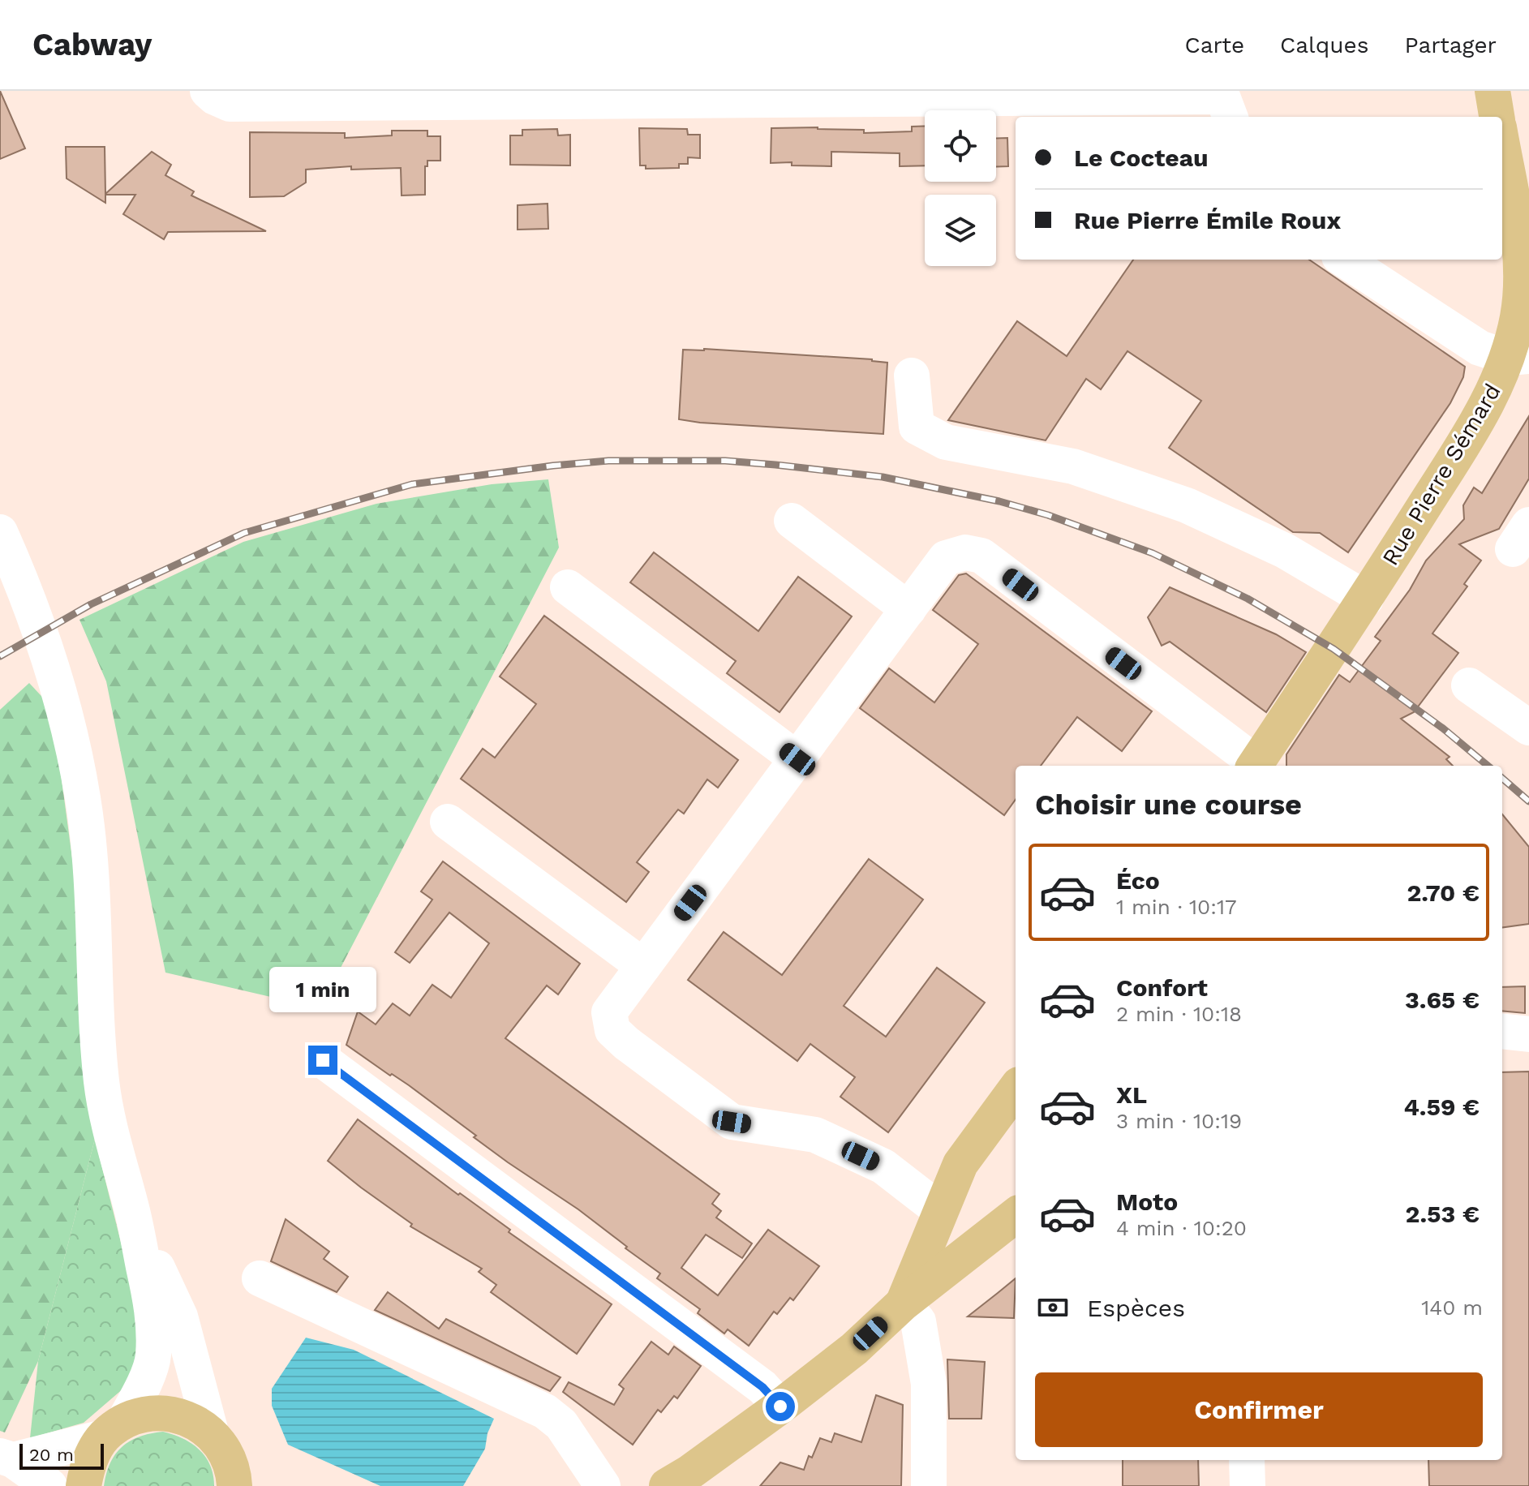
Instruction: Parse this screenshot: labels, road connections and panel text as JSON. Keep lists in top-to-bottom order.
{
  "streets": {
    "main road": ["Rue Pierre Sémard"]
  },
  "scale_bar": "20 m",
  "page": {
    "header": "Cabway",
    "nav": ["Carte", "Calques", "Partager"],
    "banner": ["Le Cocteau", "Rue Pierre Émile Roux"],
    "heading": "Choisir une course",
    "list": [
      {
        "name": "Éco",
        "note": "1 min · 10:17",
        "value": "2.70 €"
      },
      {
        "name": "Confort",
        "note": "2 min · 10:18",
        "value": "3.65 €"
      },
      {
        "name": "XL",
        "note": "3 min · 10:19",
        "value": "4.59 €"
      },
      {
        "name": "Moto",
        "note": "4 min · 10:20",
        "value": "2.53 €"
      }
    ],
    "bubble": "1 min",
    "pay": ["Espèces", "140 m"],
    "buttons": "Confirmer",
    "scale": "20 m"
  }
}
